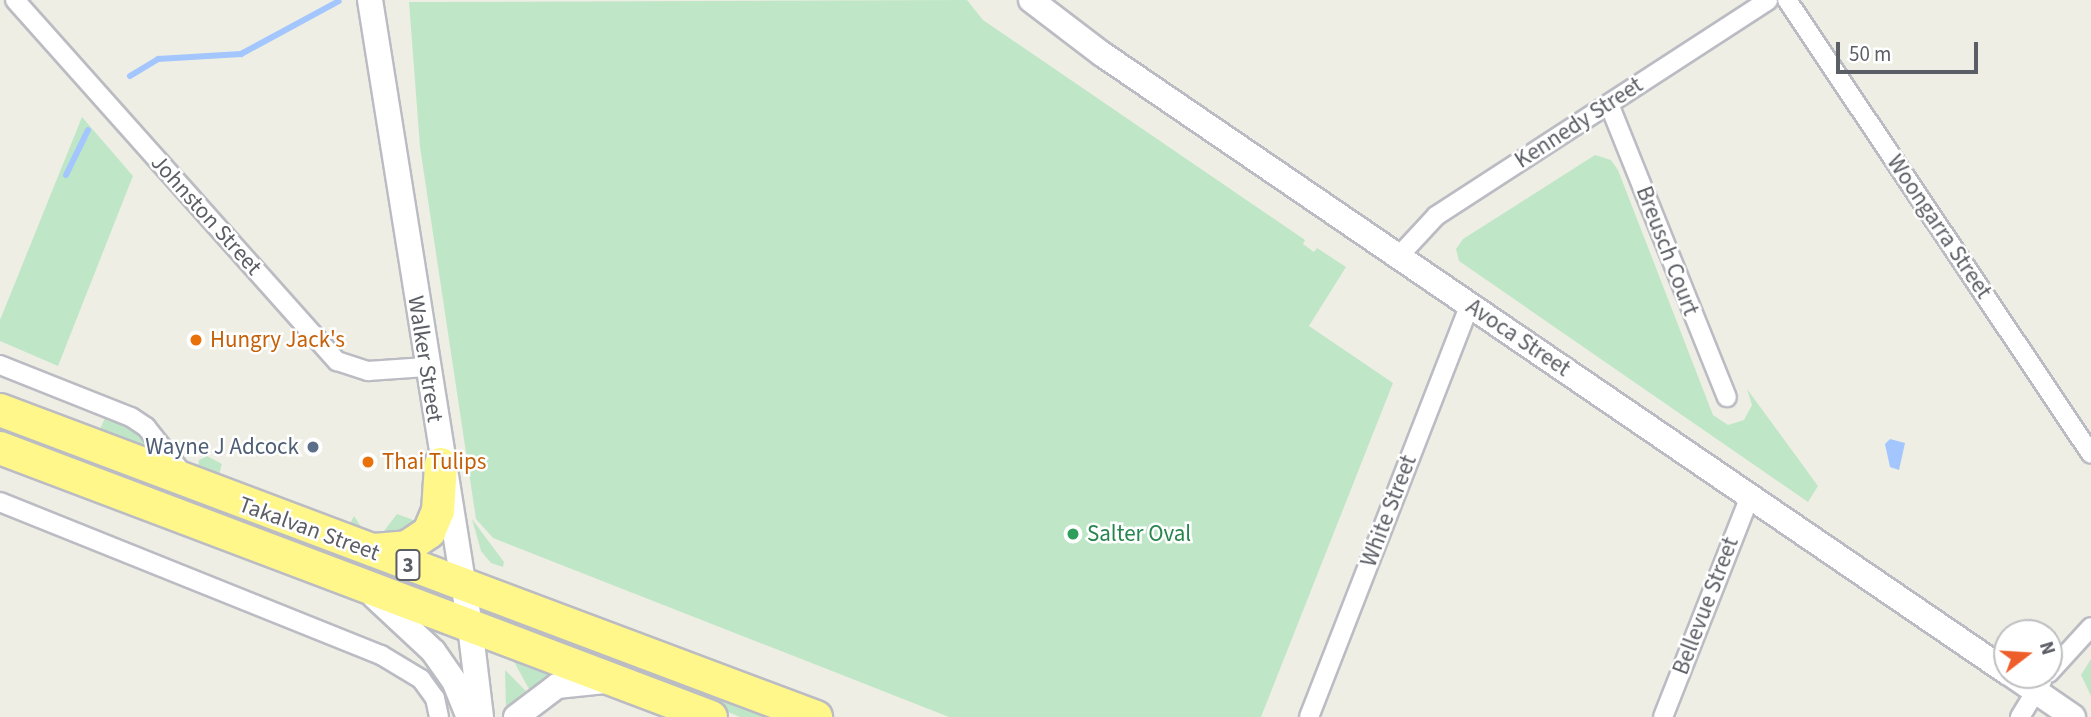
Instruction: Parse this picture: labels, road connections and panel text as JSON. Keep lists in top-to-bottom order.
{
  "streets": {
    "highway": ["Takalvan Street", "3"],
    "street": [
      "Kennedy Street",
      "Johnston Street",
      "Woongarra Street",
      "Breusch Court",
      "Avoca Street",
      "Walker Street",
      "White Street",
      "Bellevue Street"
    ]
  },
  "crossings": [
    ["Kennedy Street", "Breusch Court"],
    ["Kennedy Street", "Avoca Street"],
    ["Johnston Street", "Walker Street"],
    ["Avoca Street", "White Street"],
    ["Avoca Street", "Bellevue Street"],
    ["Walker Street", "Takalvan Street"]
  ],
  "places": [
    "Hungry Jack's",
    "Wayne J Adcock",
    "Thai Tulips",
    "Salter Oval"
  ],
  "scale_bar": "50 m",
  "north": "right"
}
